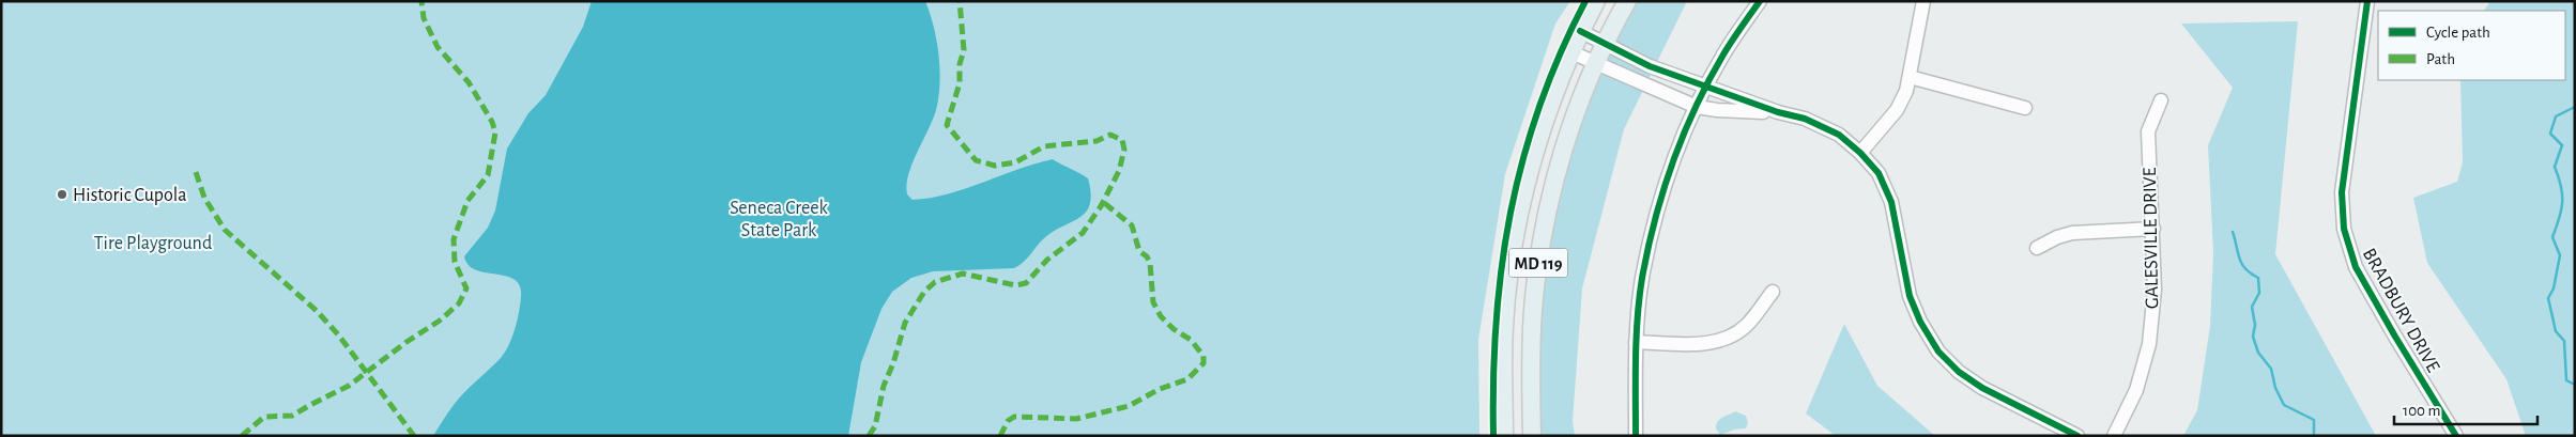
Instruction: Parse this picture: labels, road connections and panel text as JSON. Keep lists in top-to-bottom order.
{
  "streets": {
    "main road": ["MD 119"],
    "street": ["GALESVILLE DRIVE", "BRADBURY DRIVE"]
  },
  "parks": ["Seneca Creek State Park", "Tire Playground"],
  "places": ["Historic Cupola"],
  "legend": ["Cycle path", "Path"],
  "scale_bar": "100 m"
}
